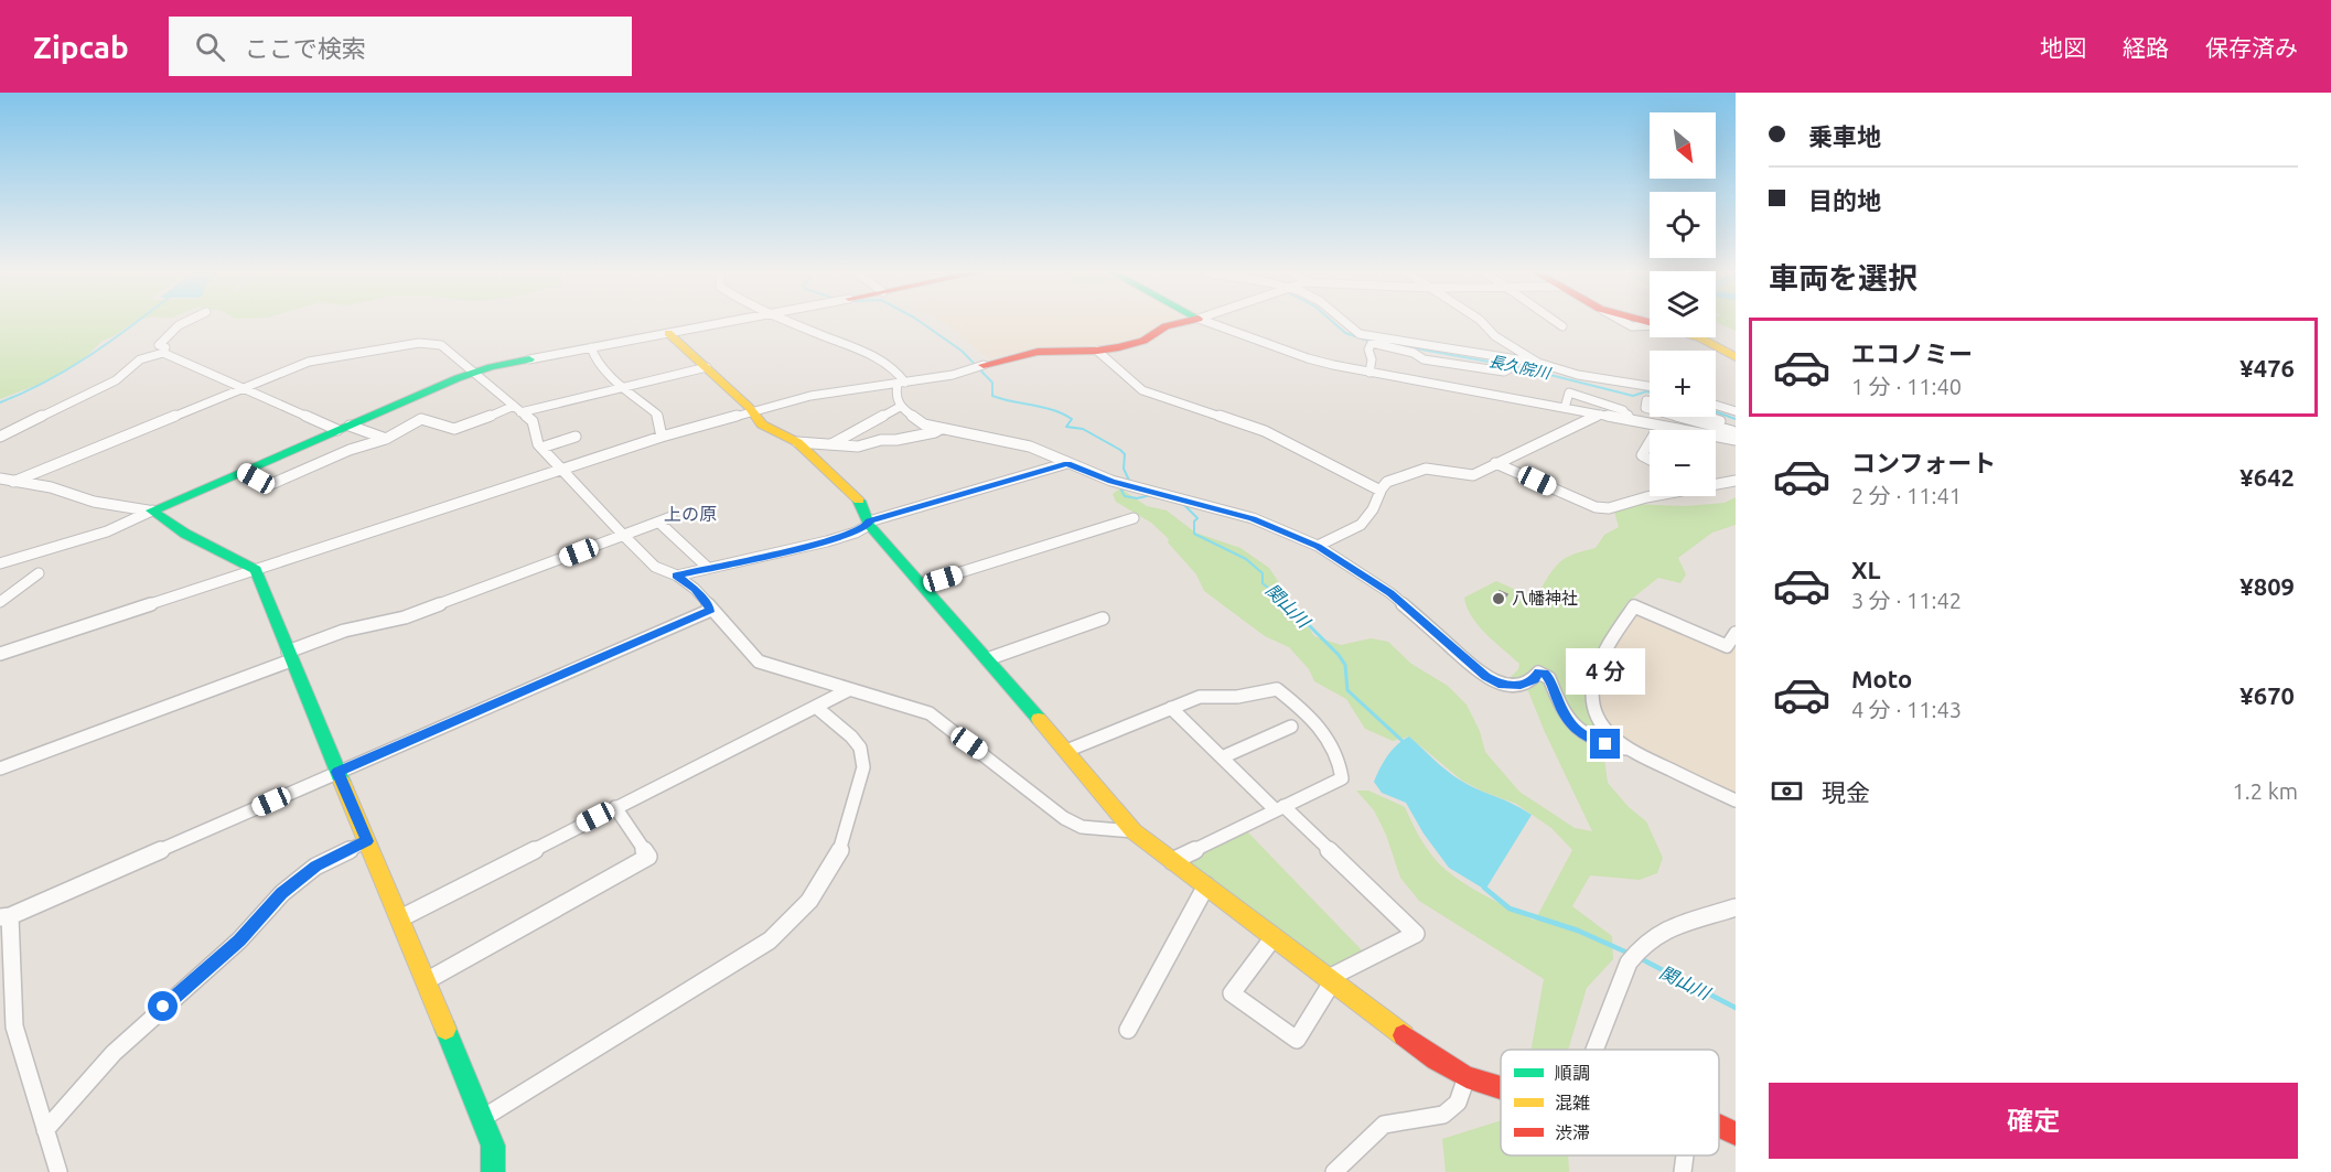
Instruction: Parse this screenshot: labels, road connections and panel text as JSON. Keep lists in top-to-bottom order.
{
  "districts": ["上の原"],
  "water": ["長久院川", "関山川"],
  "places": ["八幡神社"],
  "legend": ["順調", "混雑", "渋滞"],
  "north": "bottom right",
  "page": {
    "header": "Zipcab",
    "search": "ここで検索",
    "nav": ["地図", "経路", "保存済み"],
    "banner": ["乗車地", "目的地"],
    "map_buttons": ["+", "−"],
    "heading": "車両を選択",
    "list": [
      {
        "name": "エコノミー",
        "note": "1 分 · 11:40",
        "value": "¥476"
      },
      {
        "name": "コンフォート",
        "note": "2 分 · 11:41",
        "value": "¥642"
      },
      {
        "name": "XL",
        "note": "3 分 · 11:42",
        "value": "¥809"
      },
      {
        "name": "Moto",
        "note": "4 分 · 11:43",
        "value": "¥670"
      }
    ],
    "bubble": "4 分",
    "pay": ["現金", "1.2 km"],
    "buttons": "確定"
  }
}
